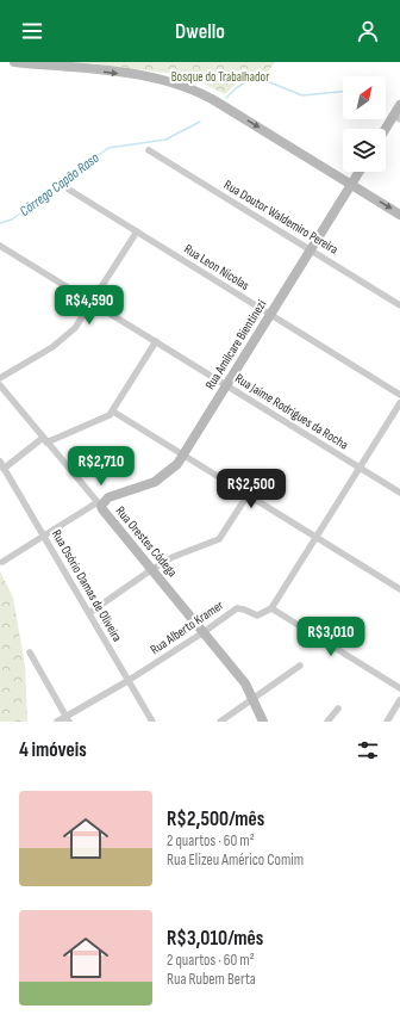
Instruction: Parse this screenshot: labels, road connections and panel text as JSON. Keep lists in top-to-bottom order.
{
  "streets": {
    "main road": ["Rua Amilcare Bientinezi", "Rua Orestes Códega"],
    "street": [
      "Rua Doutor Waldemiro Pereira",
      "Rua Leon Nícolas",
      "Rua Jaime Rodrigues da Rocha",
      "Rua Osório Damas de Oliveira",
      "Rua Alberto Kramer"
    ]
  },
  "crossings": [
    ["Rua Doutor Waldemiro Pereira", "Rua Amilcare Bientinezi"],
    ["Rua Leon Nícolas", "Rua Amilcare Bientinezi"],
    ["Rua Amilcare Bientinezi", "Rua Jaime Rodrigues da Rocha"],
    ["Rua Amilcare Bientinezi", "Rua Orestes Códega"],
    ["Rua Amilcare Bientinezi", "Rua Osório Damas de Oliveira"],
    ["Rua Orestes Códega", "Rua Alberto Kramer"],
    ["Rua Osório Damas de Oliveira", "Rua Alberto Kramer"]
  ],
  "water": ["Córrego Capão Raso"],
  "parks": ["Bosque do Trabalhador"],
  "north": "top right",
  "page": {
    "header": "Dwello",
    "price": [
      "R$4,590",
      "R$2,710",
      "R$2,500",
      "R$3,010"
    ],
    "heading": "4 imóveis",
    "list": [
      {
        "name": "R$2,500/mês",
        "note": "2 quartos · 60 m² · Rua Elizeu Américo Comim"
      },
      {
        "name": "R$3,010/mês",
        "note": "2 quartos · 60 m² · Rua Rubem Berta"
      }
    ]
  }
}
